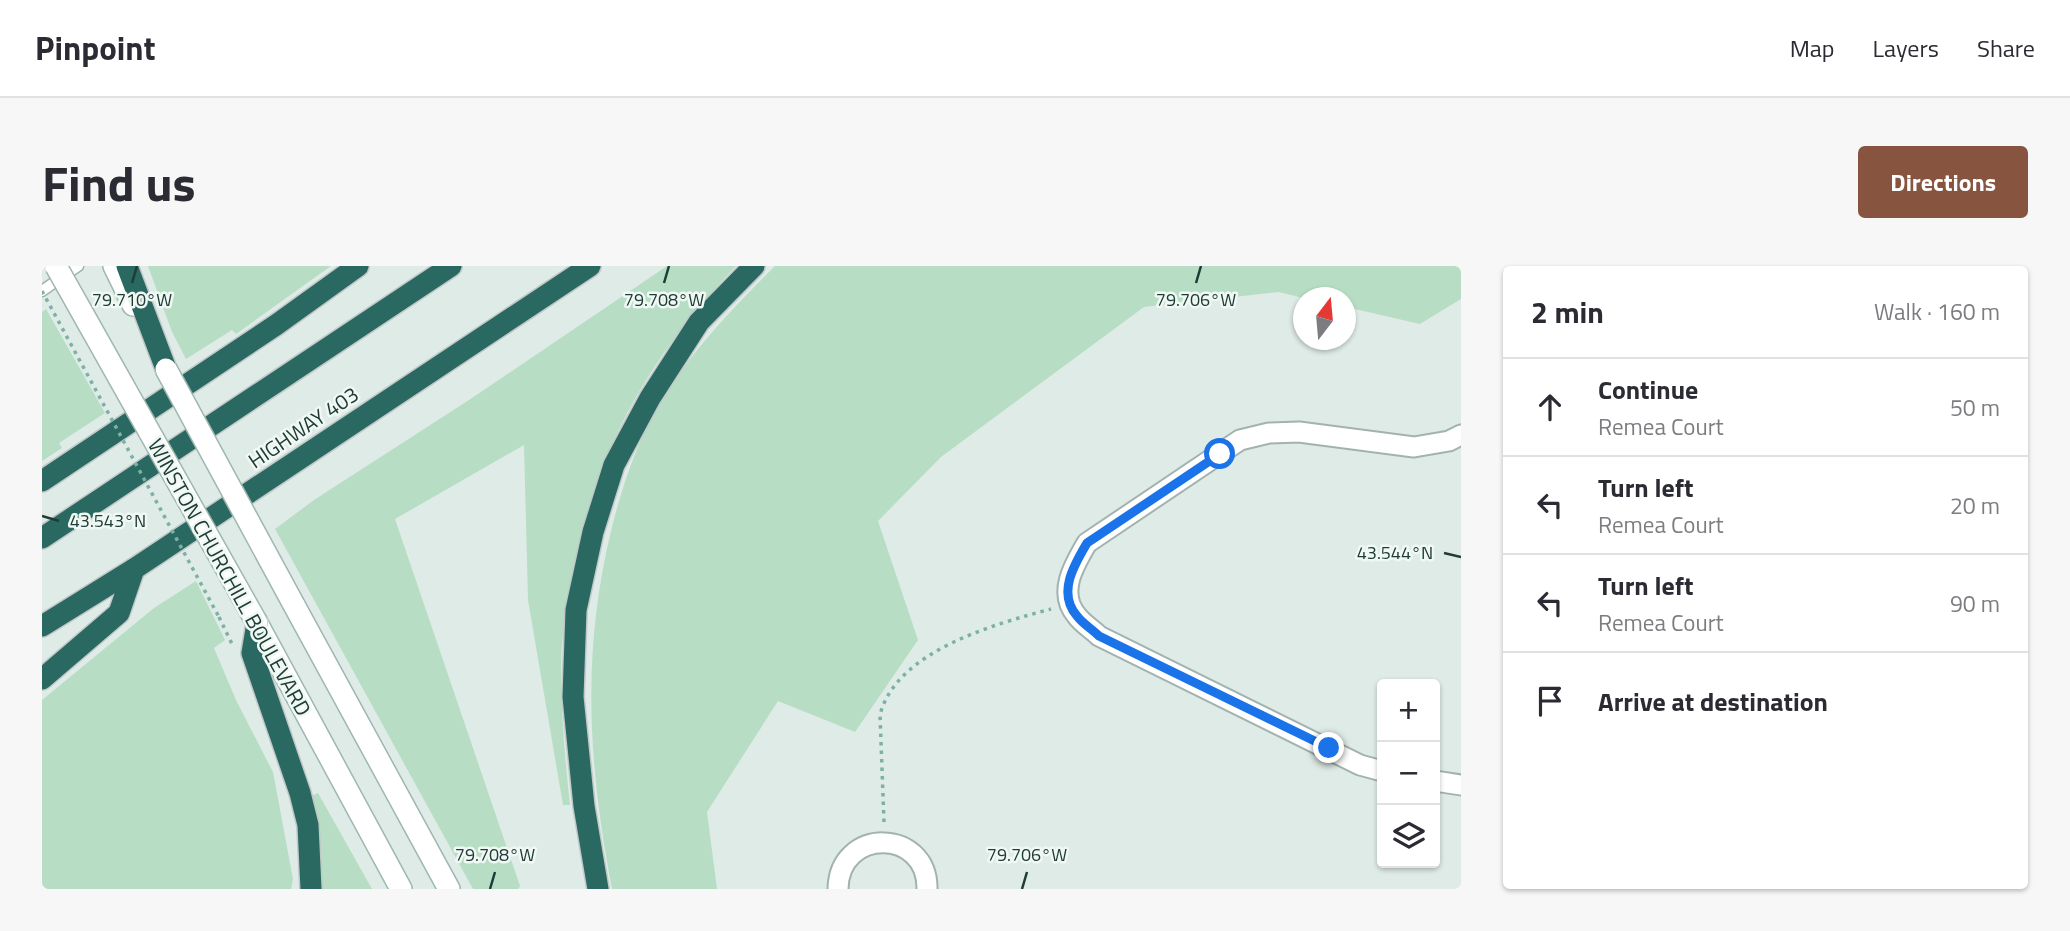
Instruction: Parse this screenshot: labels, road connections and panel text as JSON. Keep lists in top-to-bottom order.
{
  "streets": {
    "highway": ["HIGHWAY 403"],
    "main road": ["WINSTON CHURCHILL BOULEVARD"]
  },
  "north": "top",
  "page": {
    "header": "Pinpoint",
    "nav": ["Map", "Layers", "Share"],
    "title": "Find us",
    "buttons": "Directions",
    "heading": ["2 min", "Walk · 160 m"],
    "list": [
      ["Continue", "Remea Court", "50 m"],
      ["Turn left", "Remea Court", "20 m"],
      ["Turn left", "Remea Court", "90 m"],
      "Arrive at destination"
    ],
    "map_buttons": ["+", "−"]
  },
  "coordinates": [
    "79.710°W",
    "79.708°W",
    "79.706°W",
    "43.543°N",
    "43.544°N"
  ]
}
